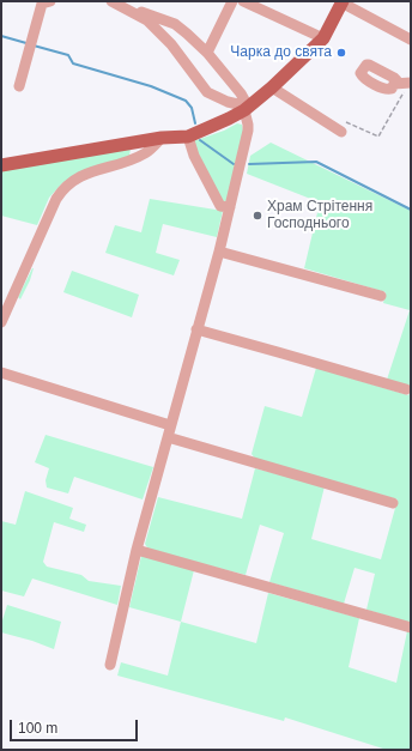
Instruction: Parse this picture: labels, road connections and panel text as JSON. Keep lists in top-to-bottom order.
{
  "places": ["Чарка до свята", "Храм Стрітення Господнього"],
  "scale_bar": "100 m"
}
